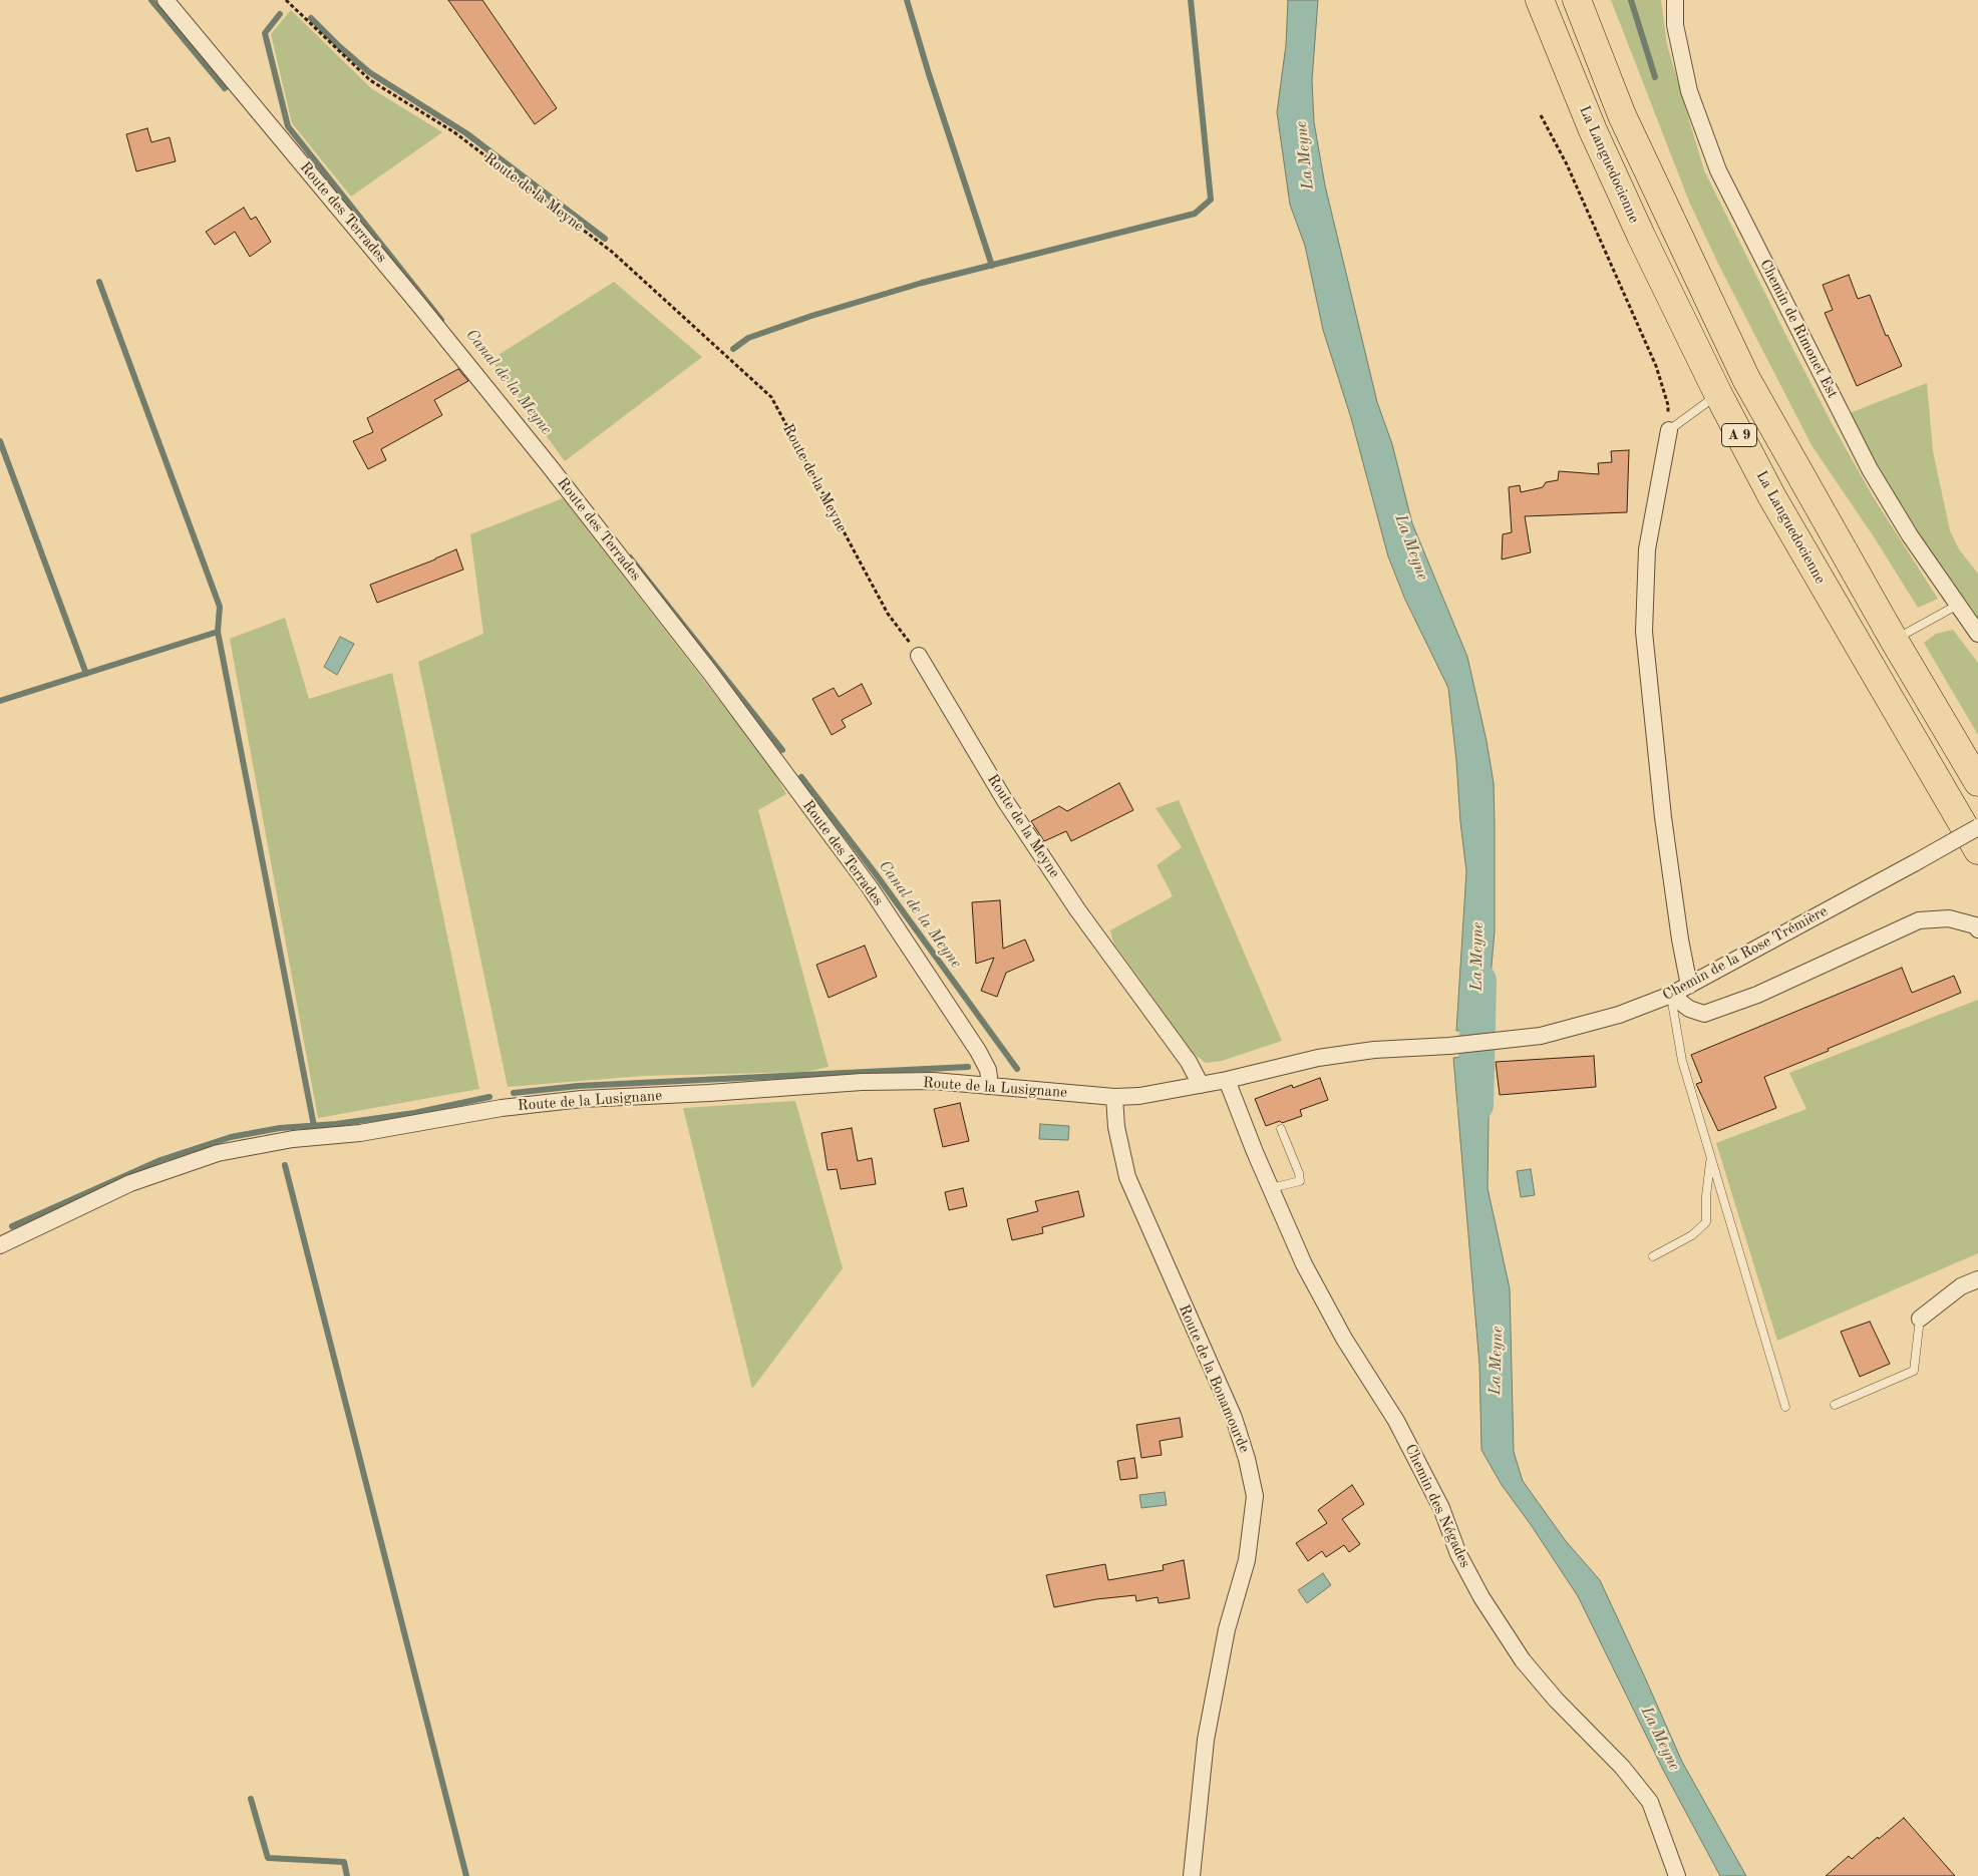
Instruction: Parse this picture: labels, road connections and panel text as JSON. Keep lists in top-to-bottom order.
{
  "streets": {
    "highway": ["La Languedocienne", "A 9"],
    "street": [
      "Route de la Meyne",
      "Route des Terrades",
      "Chemin de Rimonet Est",
      "Chemin de la Rose Trémière",
      "Route de la Lusignane",
      "Route de la Bonamourde",
      "Chemin des Négades"
    ]
  },
  "crossings": [
    ["Route de la Meyne", "Chemin de la Rose Trémière"],
    ["Route de la Meyne", "Route de la Lusignane"],
    ["Route des Terrades", "Route de la Lusignane"],
    ["Chemin de la Rose Trémière", "Route de la Lusignane"],
    ["Chemin de la Rose Trémière", "Chemin des Négades"],
    ["Route de la Lusignane", "Route de la Bonamourde"]
  ],
  "water": ["La Meyne", "Canal de la Meyne"]
}
